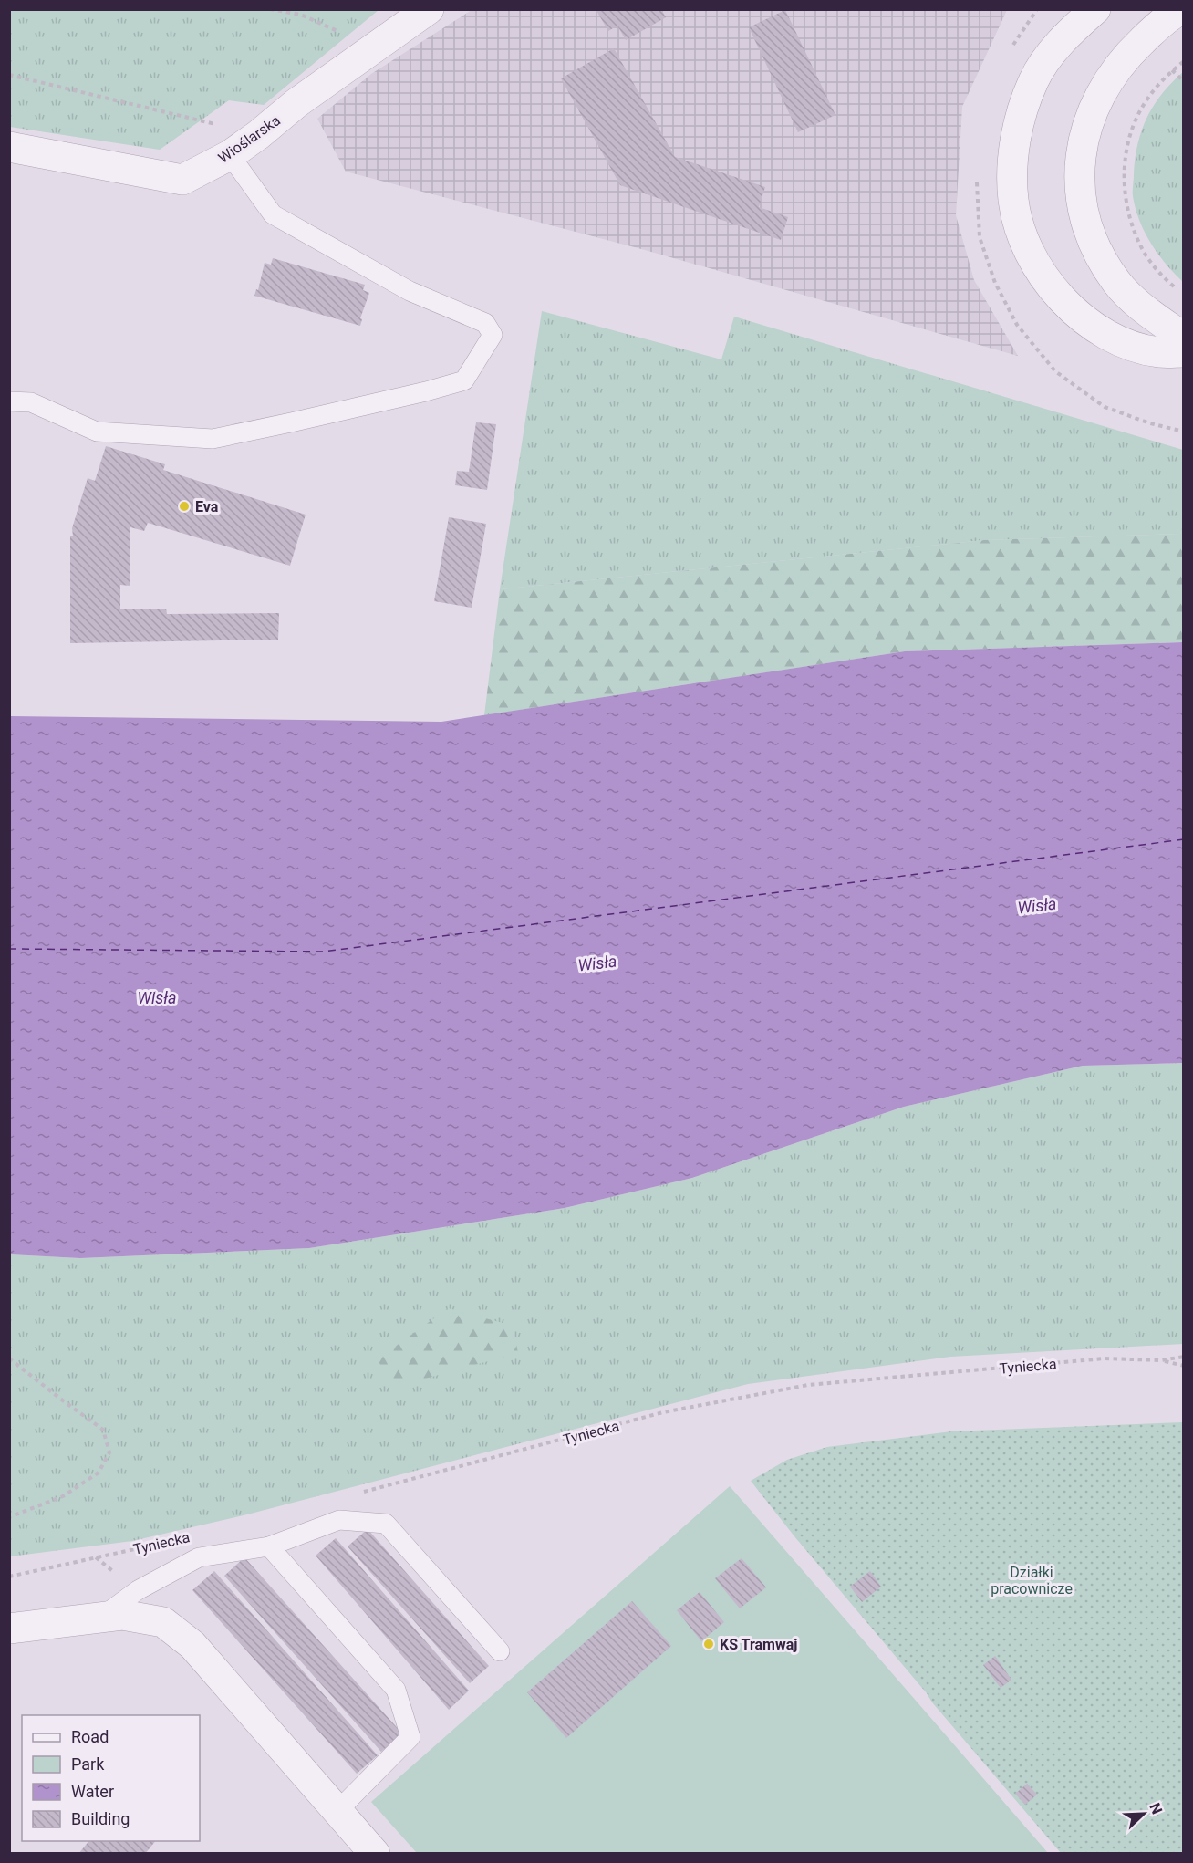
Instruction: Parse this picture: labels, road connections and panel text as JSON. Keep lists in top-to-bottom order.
{
  "streets": {
    "street": ["Wioślarska"],
    "path": ["Tyniecka"]
  },
  "water": ["Wisła"],
  "parks": ["Działki pracownicze"],
  "places": ["Eva", "KS Tramwaj"],
  "legend": [
    "Road",
    "Park",
    "Water",
    "Building"
  ],
  "north": "top right"
}
